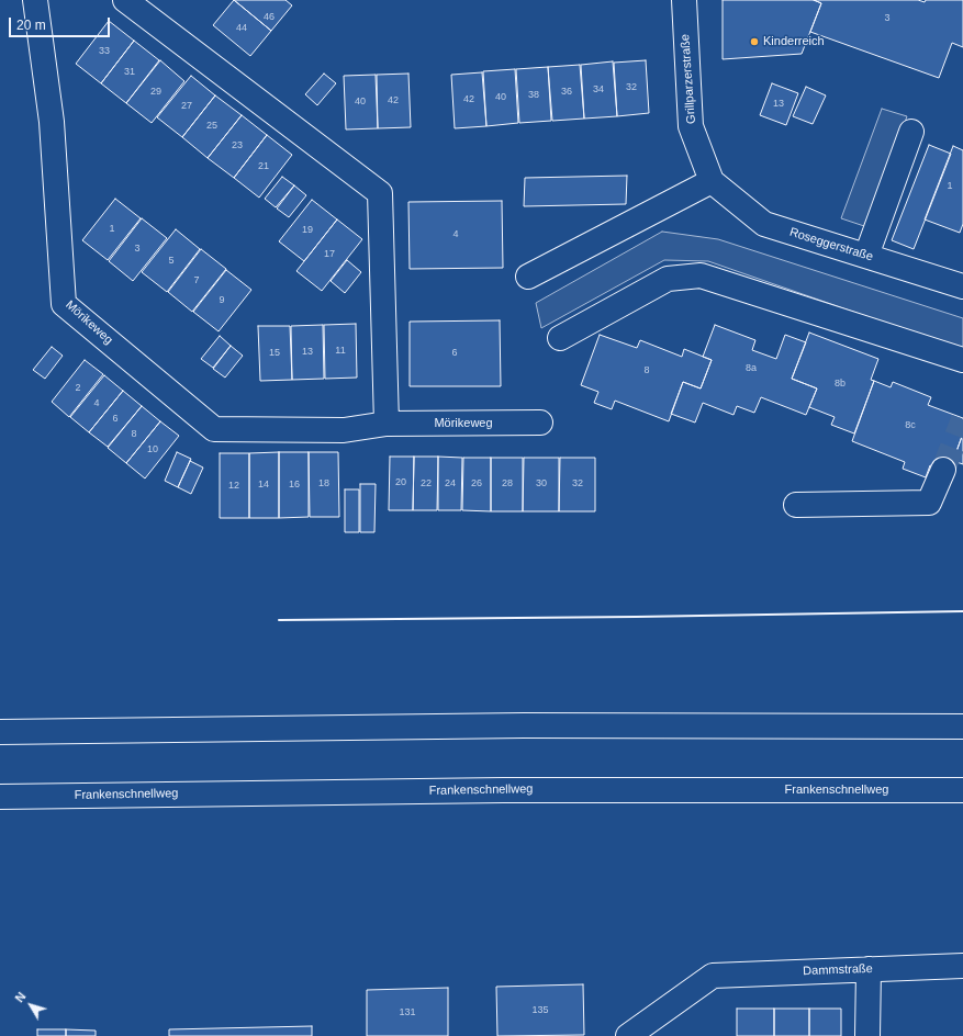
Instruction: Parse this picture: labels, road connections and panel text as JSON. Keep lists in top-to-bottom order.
{
  "streets": {
    "main road": [
      "Grillparzerstraße",
      "Roseggerstraße",
      "Mörikeweg",
      "Frankenschnellweg",
      "Dammstraße"
    ]
  },
  "crossings": [
    ["Grillparzerstraße", "Roseggerstraße"]
  ],
  "places": ["Kinderreich"],
  "house_numbers": [
    "46",
    "3",
    "44",
    "33",
    "31",
    "32",
    "34",
    "29",
    "36",
    "38",
    "40",
    "42",
    "42",
    "40",
    "13",
    "27",
    "25",
    "23",
    "21",
    "1",
    "1",
    "19",
    "4",
    "3",
    "17",
    "5",
    "7",
    "9",
    "11",
    "13",
    "15",
    "6",
    "8a",
    "8",
    "8b",
    "2",
    "4",
    "6",
    "8c",
    "8",
    "10",
    "20",
    "18",
    "22",
    "24",
    "26",
    "28",
    "30",
    "32",
    "14",
    "16",
    "12",
    "135",
    "131"
  ],
  "scale_bar": "20 m",
  "north": "top left"
}
